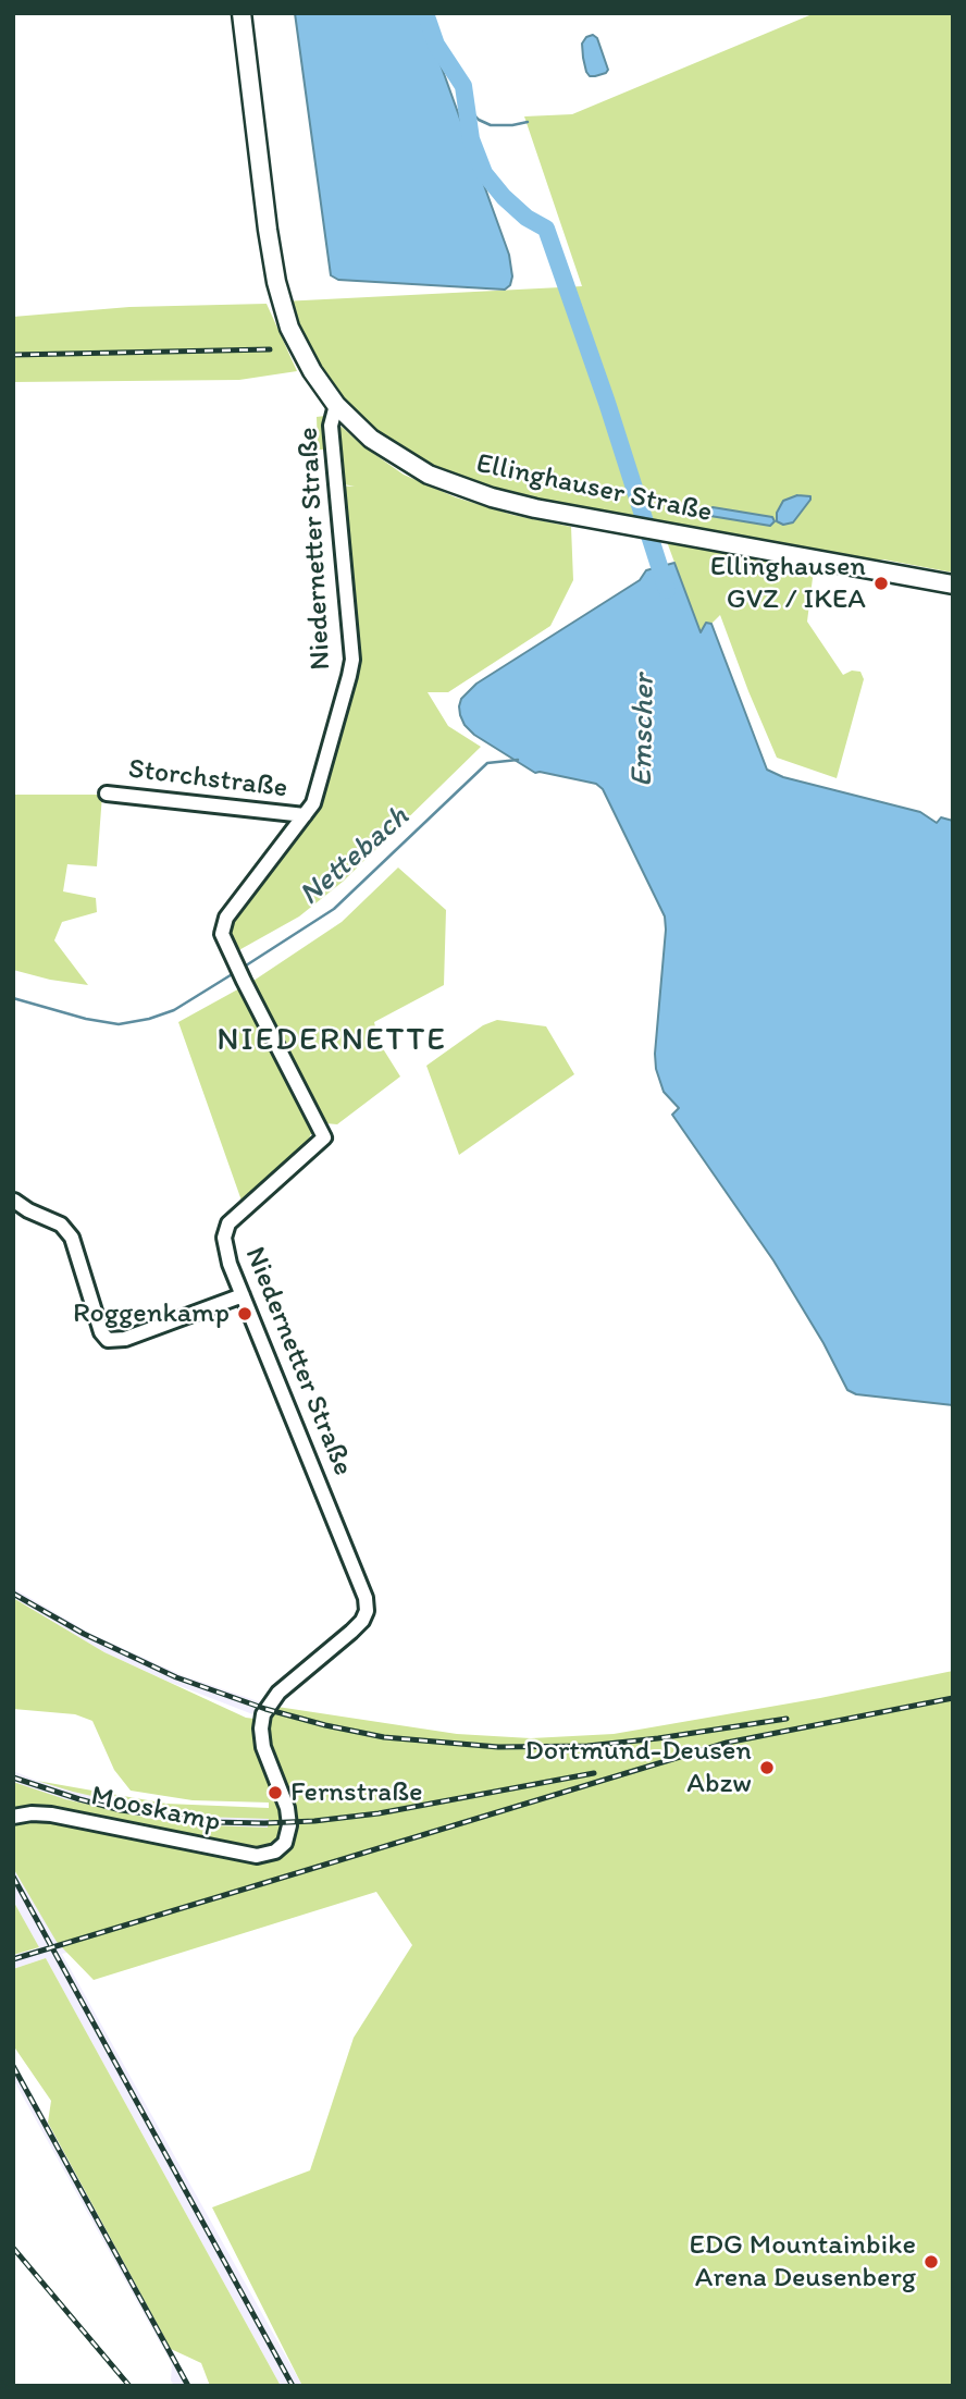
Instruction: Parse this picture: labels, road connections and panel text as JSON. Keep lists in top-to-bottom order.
{
  "streets": {
    "main road": ["Ellinghauser Straße"],
    "street": ["Niedernetter Straße", "Storchstraße", "Mooskamp"]
  },
  "crossings": [
    ["Ellinghauser Straße", "Niedernetter Straße"],
    ["Niedernetter Straße", "Storchstraße"],
    ["Niedernetter Straße", "Mooskamp"]
  ],
  "districts": ["NIEDERNETTE"],
  "water": ["Emscher", "Nettebach"],
  "places": [
    "Ellinghausen GVZ / IKEA",
    "Roggenkamp",
    "Dortmund-Deusen Abzw",
    "Fernstraße",
    "EDG Mountainbike Arena Deusenberg"
  ]
}
